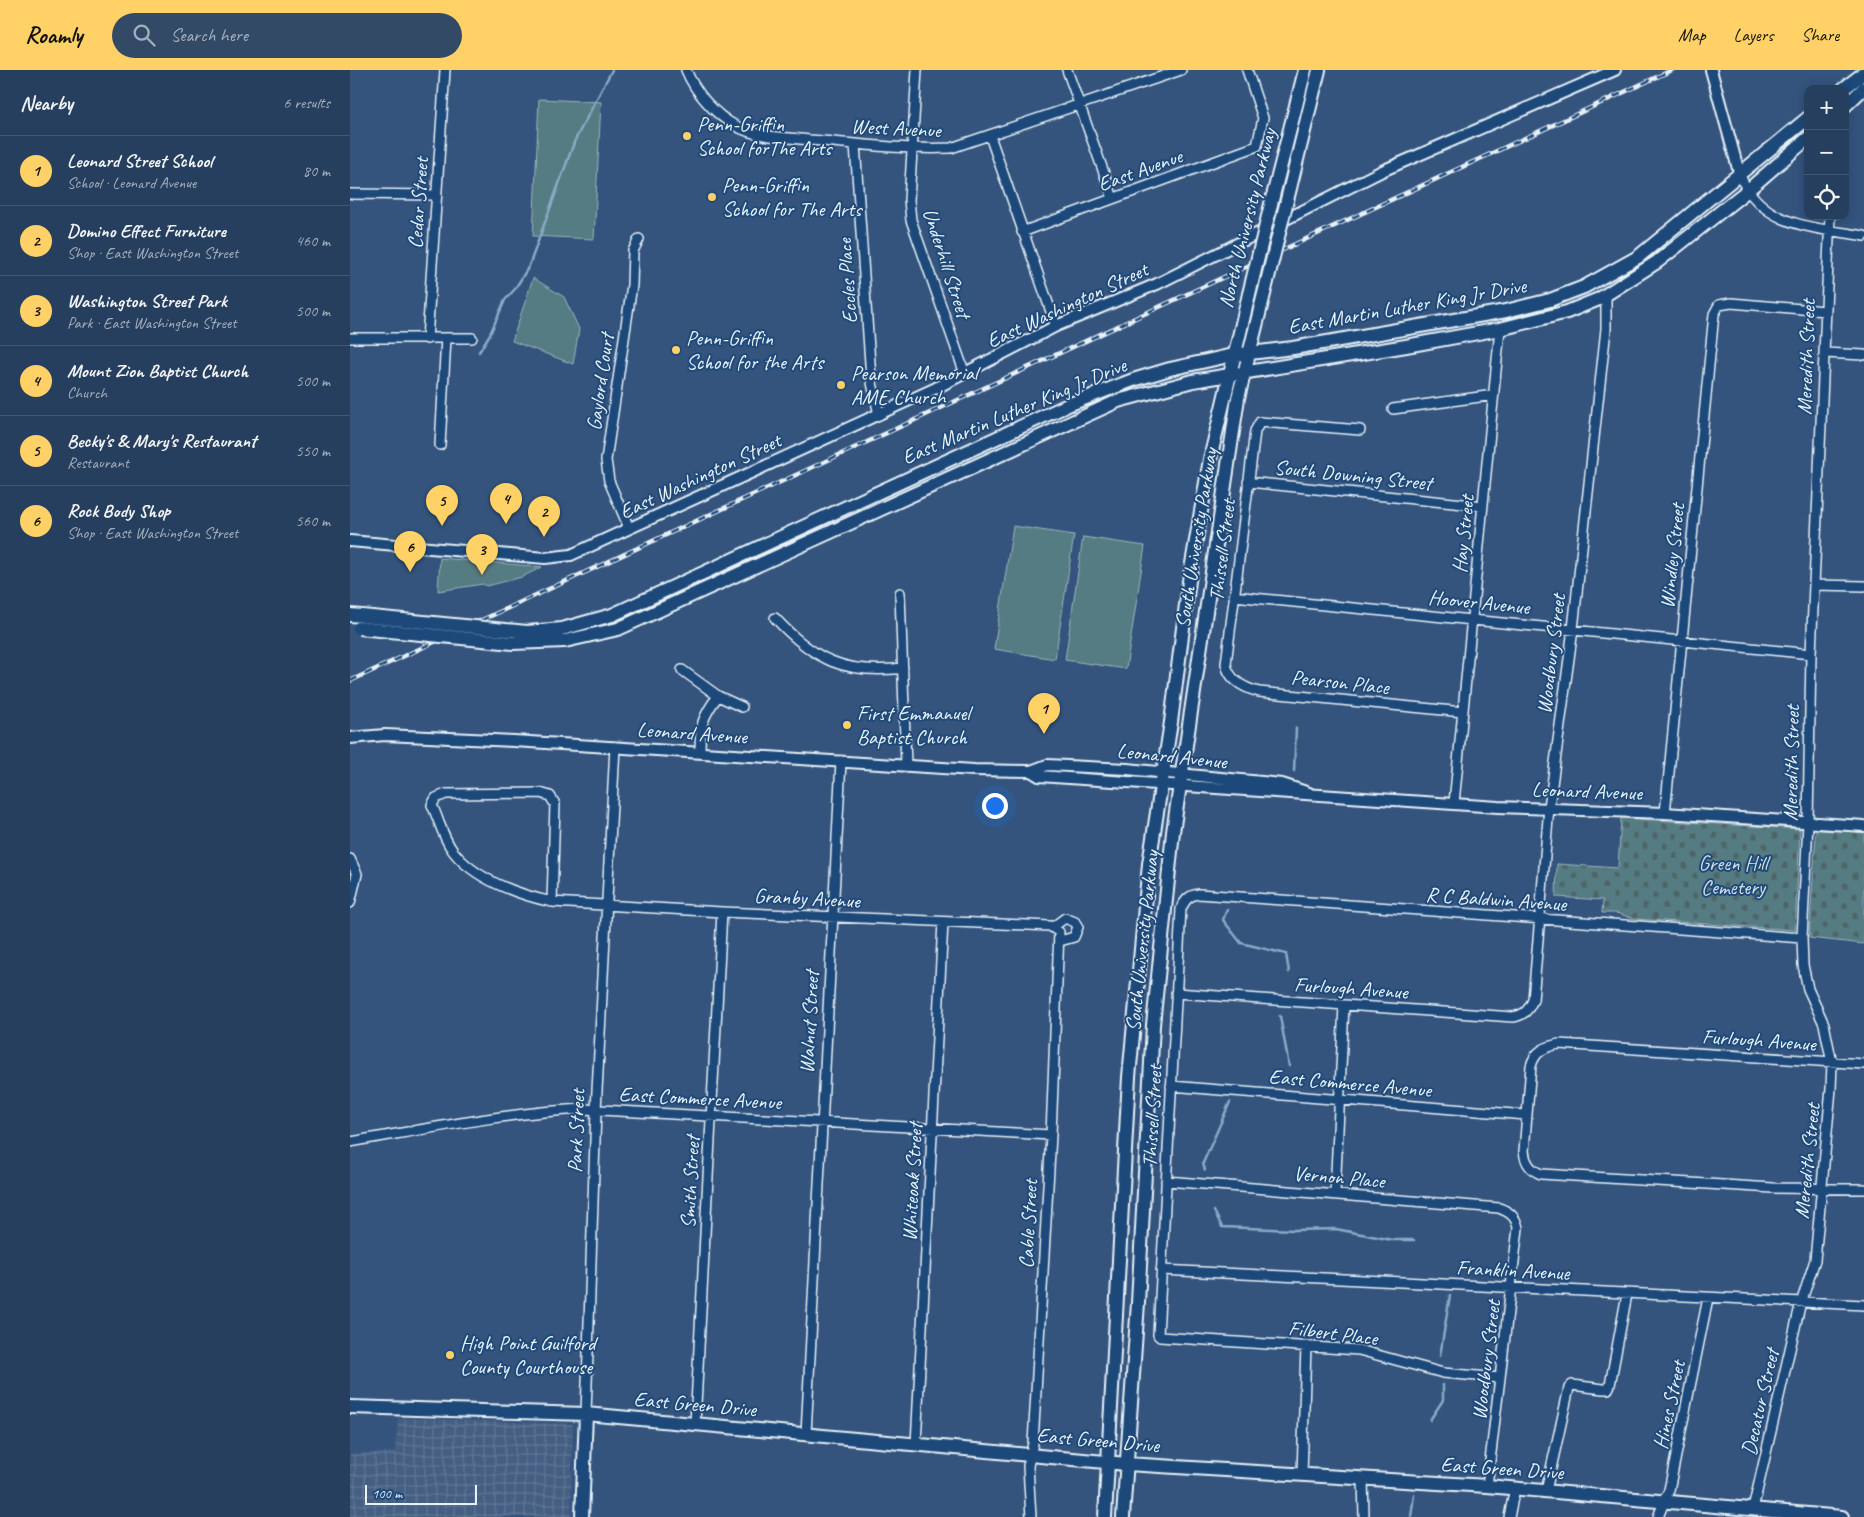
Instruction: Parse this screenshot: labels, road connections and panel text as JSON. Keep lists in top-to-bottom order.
{
  "streets": {
    "main road": [
      "North University Parkway",
      "East Martin Luther King Jr Drive",
      "South University Parkway",
      "Park Street",
      "East Green Drive"
    ],
    "street": [
      "West Avenue",
      "East Avenue",
      "Cedar Street",
      "Underhill Street",
      "Eccles Place",
      "East Washington Street",
      "Meredith Street",
      "Gaylord Court",
      "South Downing Street",
      "Hay Street",
      "Thissell Street",
      "Windley Street",
      "Hoover Avenue",
      "Woodbury Street",
      "Pearson Place",
      "Leonard Avenue",
      "Granby Avenue",
      "R C Baldwin Avenue",
      "Furlough Avenue",
      "Walnut Street",
      "East Commerce Avenue",
      "Vernon Place",
      "Smith Street",
      "Whiteoak Street",
      "Cable Street",
      "Franklin Avenue",
      "Filbert Place",
      "Decatur Street",
      "Hines Street"
    ]
  },
  "crossings": [
    ["West Avenue", "Underhill Street"],
    ["West Avenue", "Eccles Place"],
    ["North University Parkway", "East Martin Luther King Jr Drive"],
    ["North University Parkway", "South University Parkway"],
    ["Underhill Street", "East Washington Street"],
    ["Eccles Place", "East Washington Street"],
    ["East Washington Street", "Gaylord Court"],
    ["East Martin Luther King Jr Drive", "Hay Street"],
    ["East Martin Luther King Jr Drive", "South University Parkway"],
    ["East Martin Luther King Jr Drive", "Woodbury Street"],
    ["Meredith Street", "Windley Street"],
    ["Meredith Street", "Hoover Avenue"],
    ["Meredith Street", "Leonard Avenue"],
    ["Meredith Street", "R C Baldwin Avenue"],
    ["Meredith Street", "Furlough Avenue"],
    ["Meredith Street", "Franklin Avenue"],
    ["Meredith Street", "Decatur Street"],
    ["South Downing Street", "Hay Street"],
    ["South Downing Street", "Thissell Street"],
    ["Hay Street", "Hoover Avenue"],
    ["Hay Street", "Pearson Place"],
    ["Hay Street", "Leonard Avenue"],
    ["South University Parkway", "Leonard Avenue"],
    ["South University Parkway", "East Green Drive"],
    ["Thissell Street", "Hoover Avenue"],
    ["Thissell Street", "Pearson Place"],
    ["Thissell Street", "R C Baldwin Avenue"],
    ["Thissell Street", "Furlough Avenue"],
    ["Thissell Street", "East Commerce Avenue"],
    ["Thissell Street", "Vernon Place"],
    ["Thissell Street", "Franklin Avenue"],
    ["Thissell Street", "Filbert Place"],
    ["Windley Street", "Hoover Avenue"],
    ["Windley Street", "Leonard Avenue"],
    ["Hoover Avenue", "Woodbury Street"],
    ["Woodbury Street", "Leonard Avenue"],
    ["Woodbury Street", "R C Baldwin Avenue"],
    ["Woodbury Street", "Furlough Avenue"],
    ["Woodbury Street", "Vernon Place"],
    ["Woodbury Street", "Franklin Avenue"],
    ["Woodbury Street", "Filbert Place"],
    ["Woodbury Street", "East Green Drive"],
    ["Leonard Avenue", "Walnut Street"],
    ["Leonard Avenue", "Park Street"],
    ["Granby Avenue", "Walnut Street"],
    ["Granby Avenue", "Park Street"],
    ["Granby Avenue", "Smith Street"],
    ["Granby Avenue", "Whiteoak Street"],
    ["Granby Avenue", "Cable Street"],
    ["Furlough Avenue", "East Commerce Avenue"],
    ["Walnut Street", "East Commerce Avenue"],
    ["Walnut Street", "East Green Drive"],
    ["East Commerce Avenue", "Park Street"],
    ["East Commerce Avenue", "Smith Street"],
    ["East Commerce Avenue", "Whiteoak Street"],
    ["East Commerce Avenue", "Cable Street"],
    ["Park Street", "East Green Drive"],
    ["Smith Street", "East Green Drive"],
    ["Whiteoak Street", "East Green Drive"],
    ["Cable Street", "East Green Drive"],
    ["Franklin Avenue", "Decatur Street"],
    ["Franklin Avenue", "Hines Street"],
    ["Decatur Street", "East Green Drive"],
    ["East Green Drive", "Hines Street"]
  ],
  "parks": ["Green Hill Cemetery"],
  "places": [
    "Penn-Griffin School forThe Arts",
    "Penn-Griffin School for The Arts",
    "Penn-Griffin School for the Arts",
    "Pearson Memorial AME Church",
    "First Emmanuel Baptist Church",
    "High Point Guilford County Courthouse"
  ],
  "scale_bar": "100 m",
  "page": {
    "header": "Roamly",
    "search": "Search here",
    "nav": ["Map", "Layers", "Share"],
    "heading": ["Nearby", "6 results"],
    "map_buttons": ["+", "−"],
    "list": [
      {
        "mark": "1",
        "name": "Leonard Street School",
        "note": "School · Leonard Avenue",
        "value": "80 m"
      },
      {
        "mark": "2",
        "name": "Domino Effect Furniture",
        "note": "Shop · East Washington Street",
        "value": "460 m"
      },
      {
        "mark": "3",
        "name": "Washington Street Park",
        "note": "Park · East Washington Street",
        "value": "500 m"
      },
      {
        "mark": "4",
        "name": "Mount Zion Baptist Church",
        "note": "Church",
        "value": "500 m"
      },
      {
        "mark": "5",
        "name": "Becky's & Mary's Restaurant",
        "note": "Restaurant",
        "value": "550 m"
      },
      {
        "mark": "6",
        "name": "Rock Body Shop",
        "note": "Shop · East Washington Street",
        "value": "560 m"
      }
    ],
    "pins": [
      "4",
      "5",
      "2",
      "6",
      "3",
      "1"
    ],
    "scale": "100 m"
  }
}
